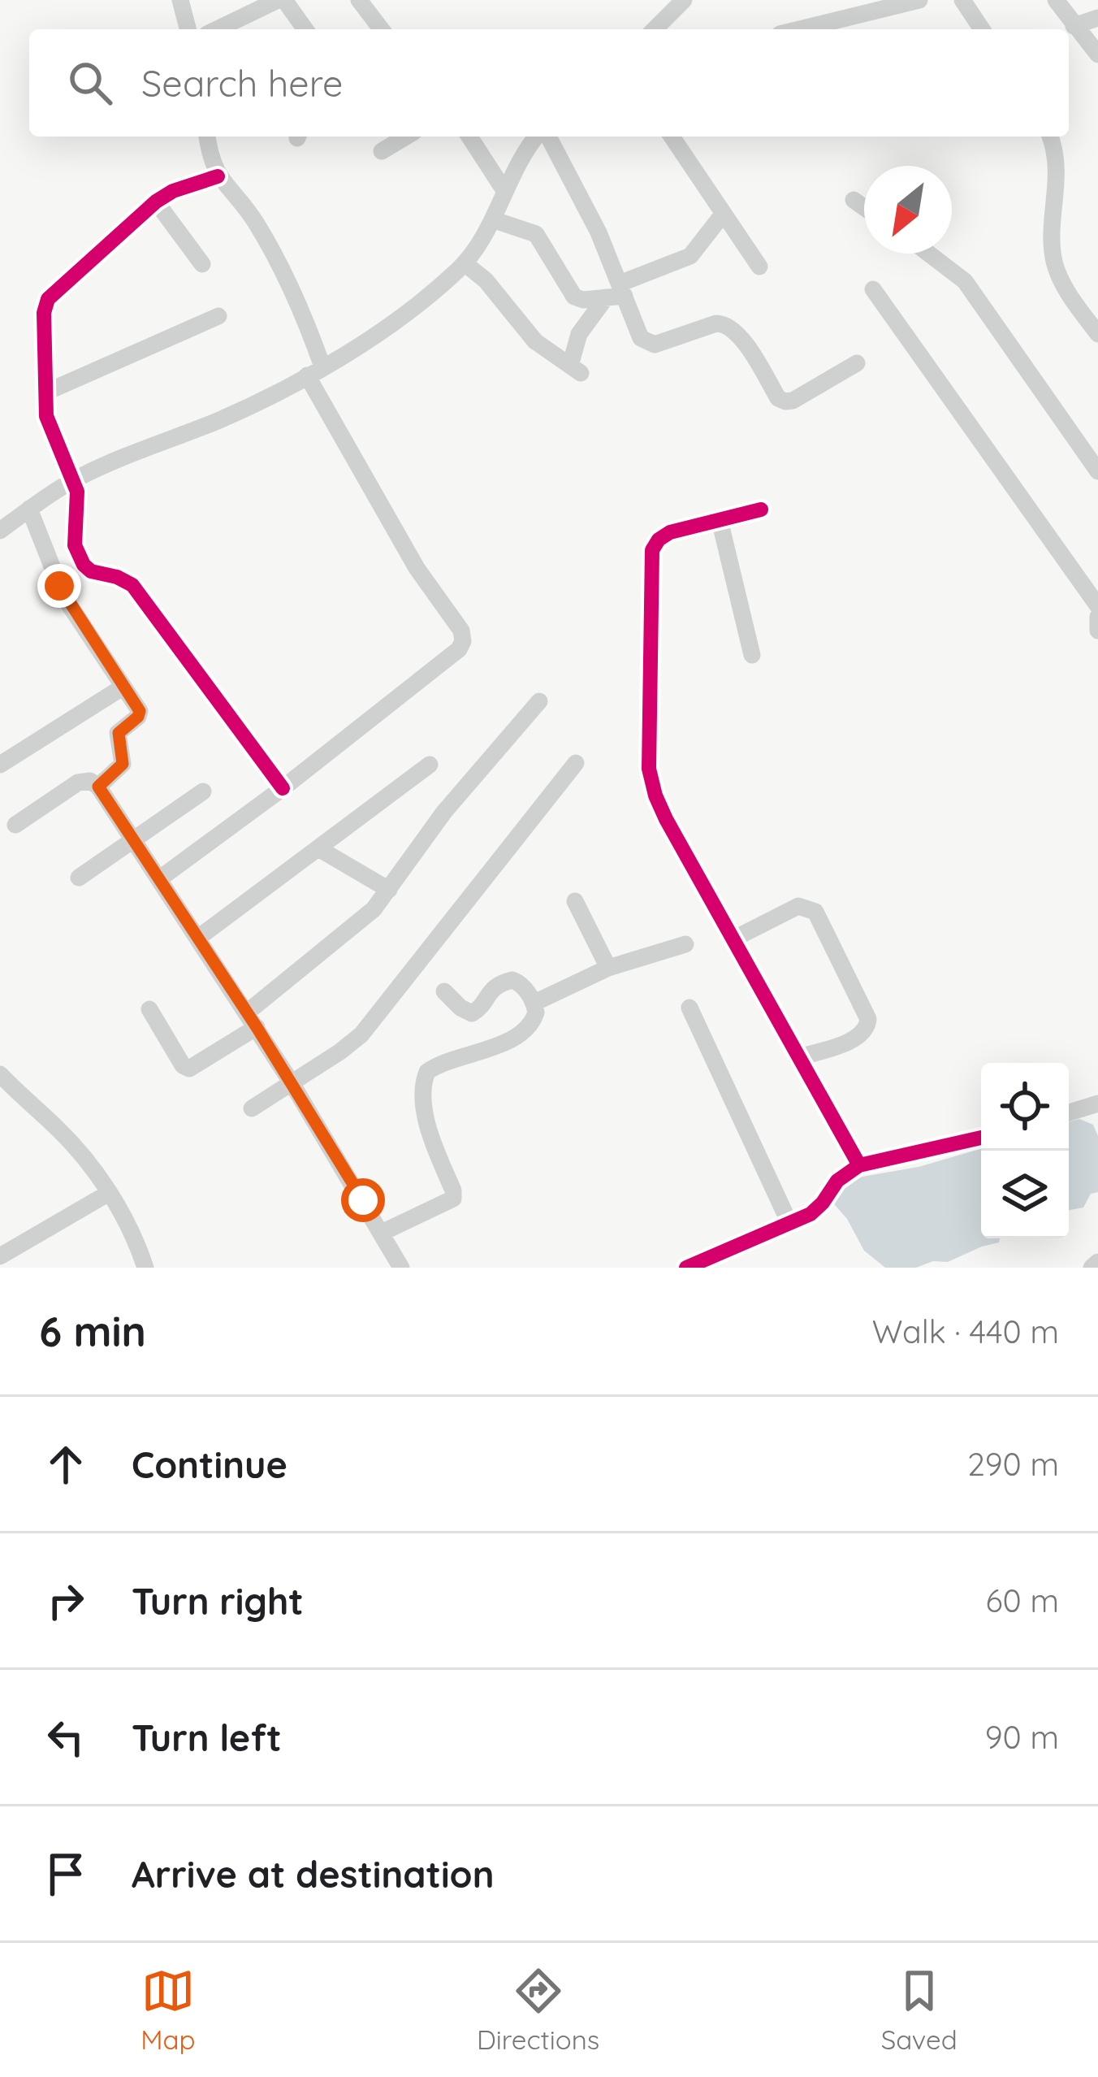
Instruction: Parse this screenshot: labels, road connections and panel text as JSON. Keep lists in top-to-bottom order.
{
  "north": "bottom left",
  "page": {
    "search": "Search here",
    "heading": ["6 min", "Walk · 440 m"],
    "list": [
      ["Continue", "290 m"],
      ["Turn right", "60 m"],
      ["Turn left", "90 m"],
      "Arrive at destination"
    ],
    "nav": ["Map", "Directions", "Saved"]
  }
}
